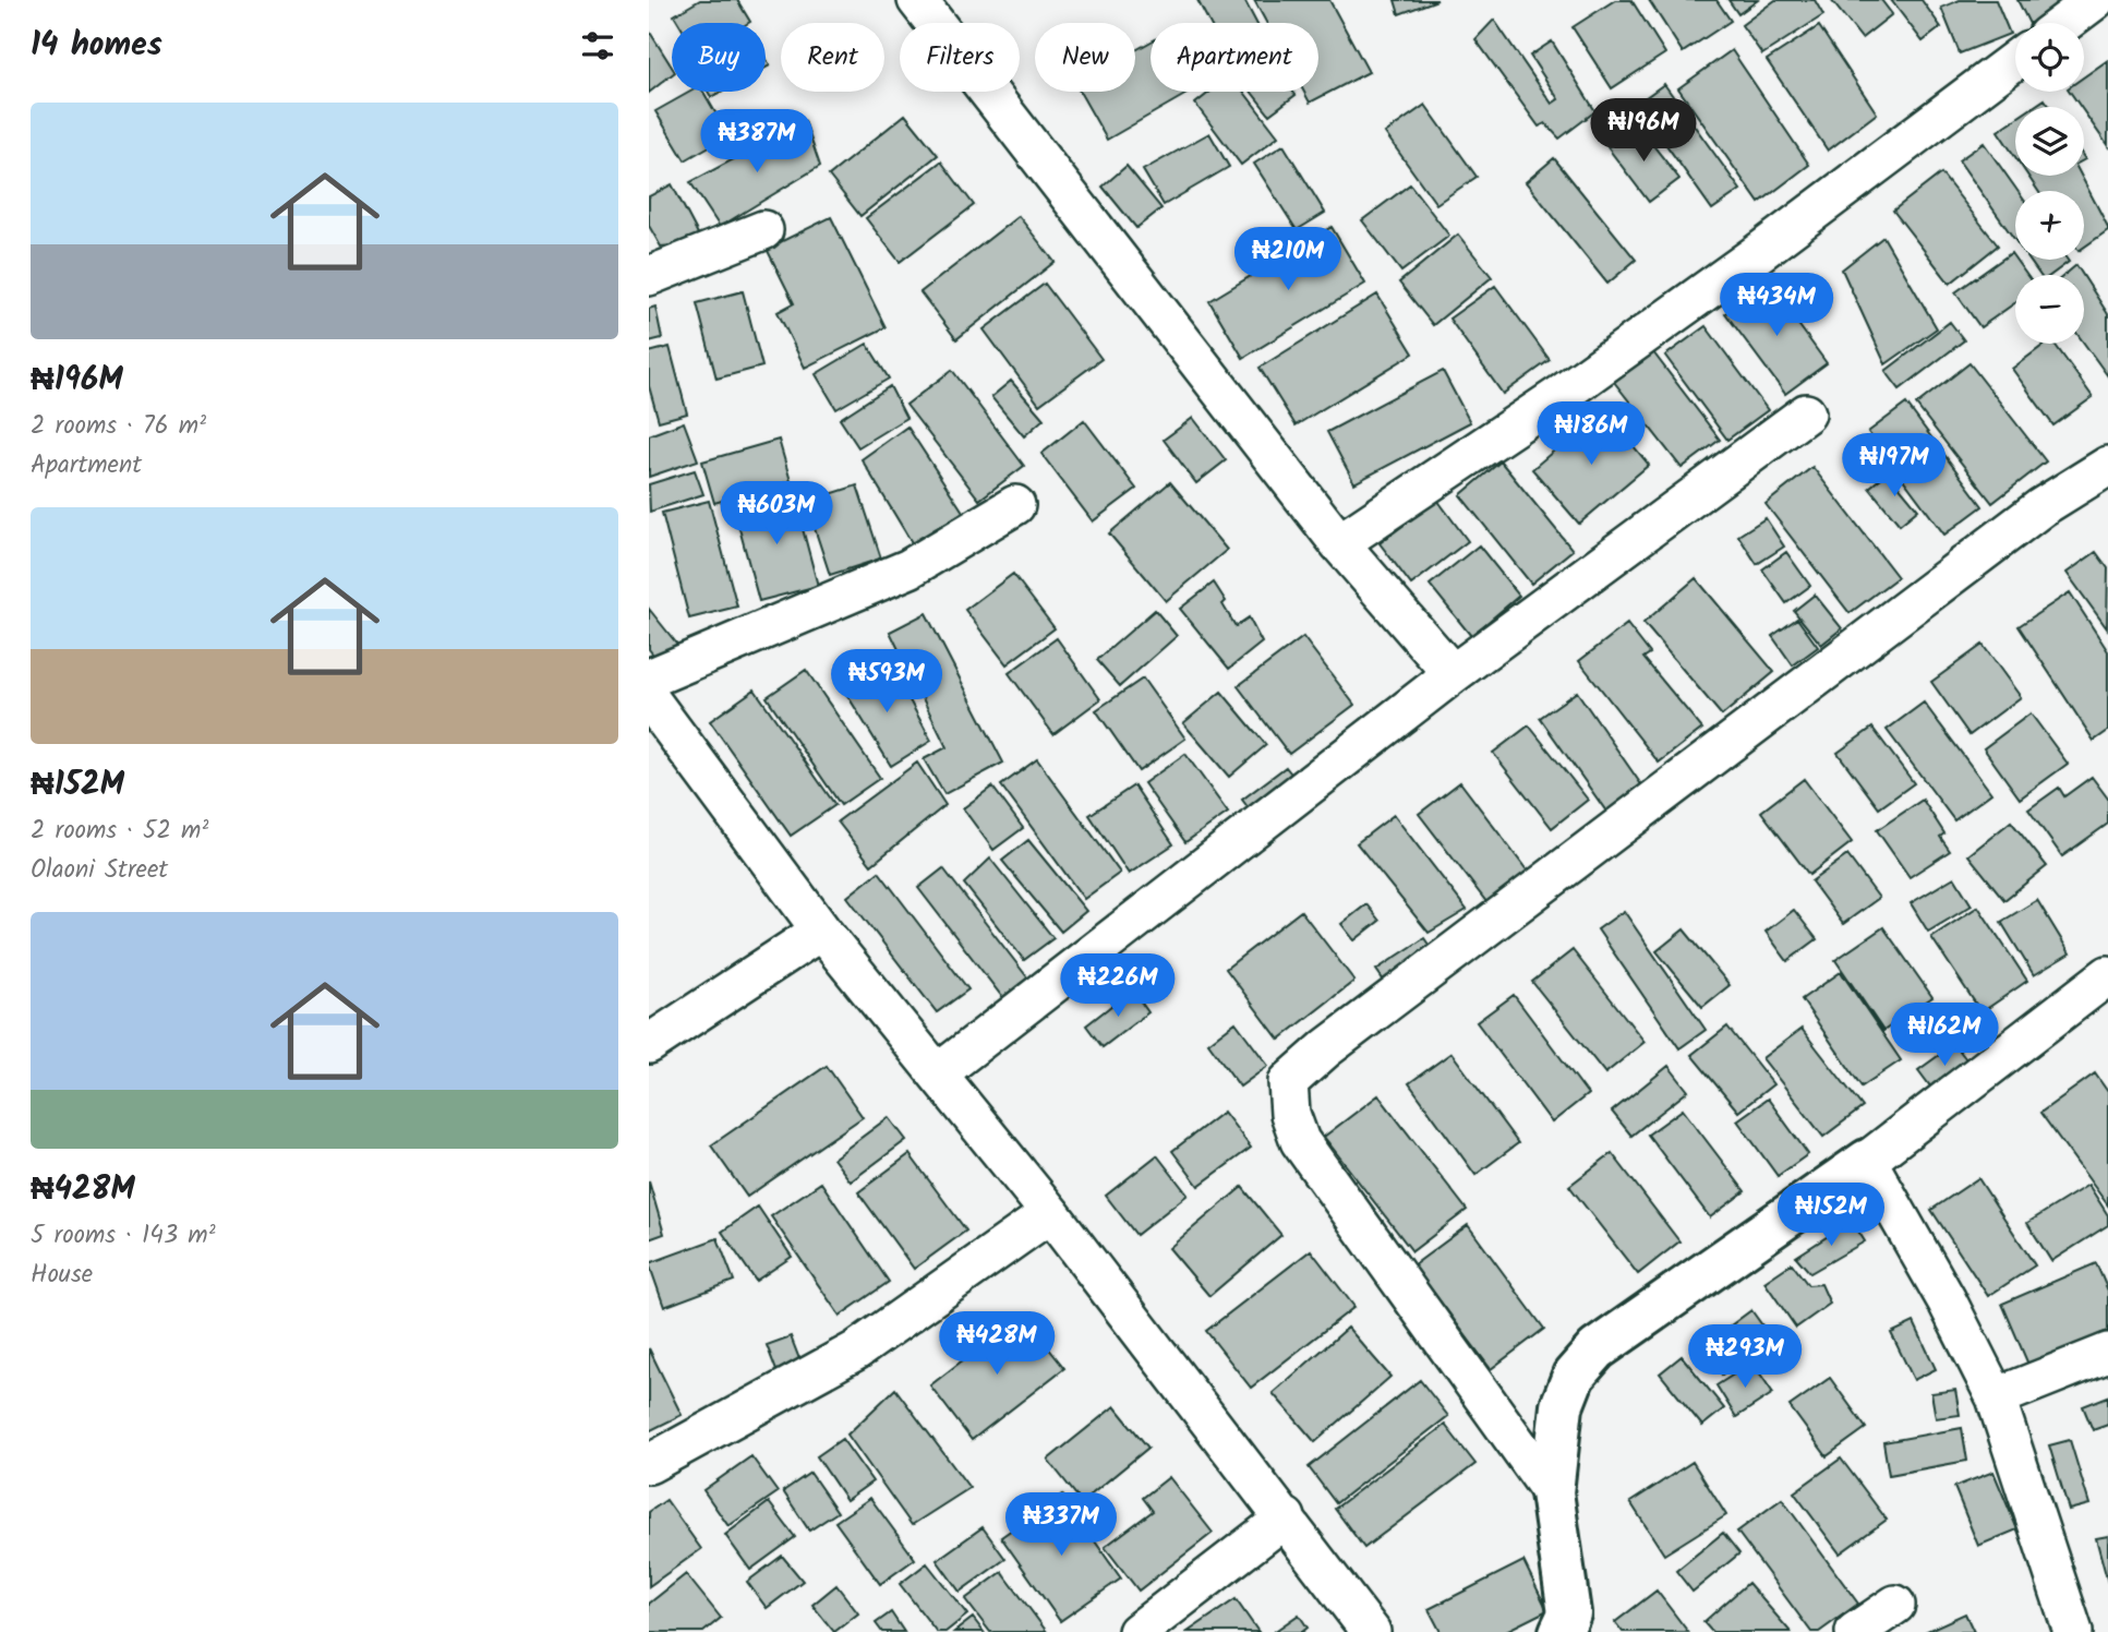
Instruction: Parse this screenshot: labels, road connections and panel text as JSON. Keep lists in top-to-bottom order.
{
  "page": {
    "heading": "14 homes",
    "map_buttons": ["+", "−"],
    "chip": [
      "Buy",
      "Rent",
      "Filters",
      "New",
      "Apartment"
    ],
    "list": [
      {
        "name": "₦196M",
        "note": "2 rooms · 76 m² · Apartment"
      },
      {
        "name": "₦152M",
        "note": "2 rooms · 52 m² · Olaoni Street"
      },
      {
        "name": "₦428M",
        "note": "5 rooms · 143 m² · House"
      }
    ],
    "price": [
      "₦196M",
      "₦387M",
      "₦210M",
      "₦434M",
      "₦186M",
      "₦197M",
      "₦603M",
      "₦593M",
      "₦226M",
      "₦162M",
      "₦152M",
      "₦428M",
      "₦293M",
      "₦337M"
    ]
  }
}
